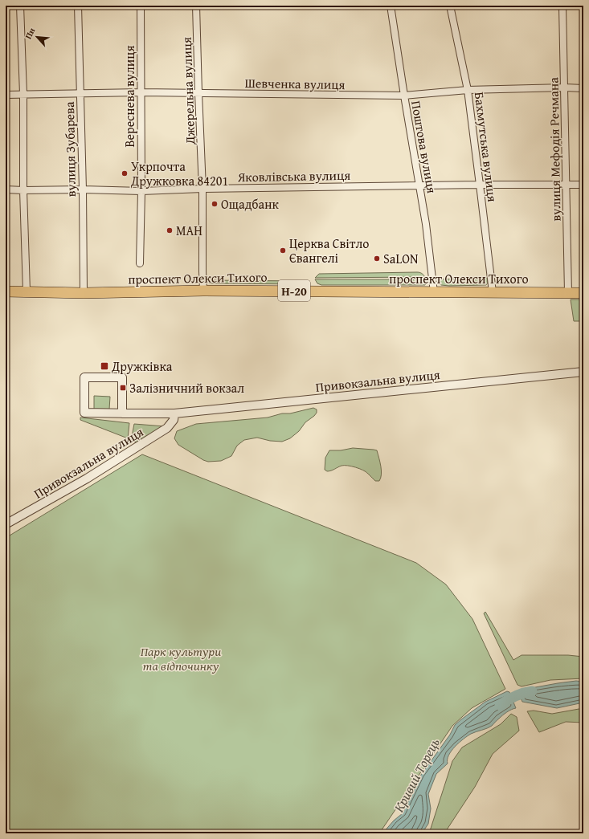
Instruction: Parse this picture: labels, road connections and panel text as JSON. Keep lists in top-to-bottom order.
{
  "streets": {
    "main road": ["проспект Олекси Тихого", "Н-20"],
    "street": [
      "Шевченка вулиця",
      "Джерельна вулиця",
      "Вереснева вулиця",
      "Поштова вулиця",
      "Бахмутська вулиця",
      "вулиця Зубарева",
      "вулиця Мефодія Речмана",
      "Яковлівська вулиця",
      "Привокзальна вулиця"
    ]
  },
  "crossings": [
    ["Шевченка вулиця", "Джерельна вулиця"],
    ["Шевченка вулиця", "Вереснева вулиця"],
    ["Шевченка вулиця", "Поштова вулиця"],
    ["Шевченка вулиця", "Бахмутська вулиця"],
    ["Шевченка вулиця", "вулиця Зубарева"],
    ["Шевченка вулиця", "вулиця Мефодія Речмана"],
    ["Джерельна вулиця", "Яковлівська вулиця"],
    ["Джерельна вулиця", "проспект Олекси Тихого"],
    ["Вереснева вулиця", "Яковлівська вулиця"],
    ["Поштова вулиця", "Яковлівська вулиця"],
    ["Поштова вулиця", "проспект Олекси Тихого"],
    ["Бахмутська вулиця", "Яковлівська вулиця"],
    ["Бахмутська вулиця", "проспект Олекси Тихого"],
    ["вулиця Зубарева", "Яковлівська вулиця"],
    ["вулиця Зубарева", "проспект Олекси Тихого"],
    ["вулиця Мефодія Речмана", "Яковлівська вулиця"],
    ["вулиця Мефодія Речмана", "проспект Олекси Тихого"]
  ],
  "water": ["Кривий Торець"],
  "parks": ["Парк культури та відпочинку"],
  "places": {
    "other": [
      "Укрпочта Дружковка 84201",
      "Ощадбанк",
      "МАН",
      "Церква Світло Євангелі",
      "SaLON"
    ],
    "transit": ["Дружківка", "Залізничний вокзал"]
  },
  "north": "top left"
}
